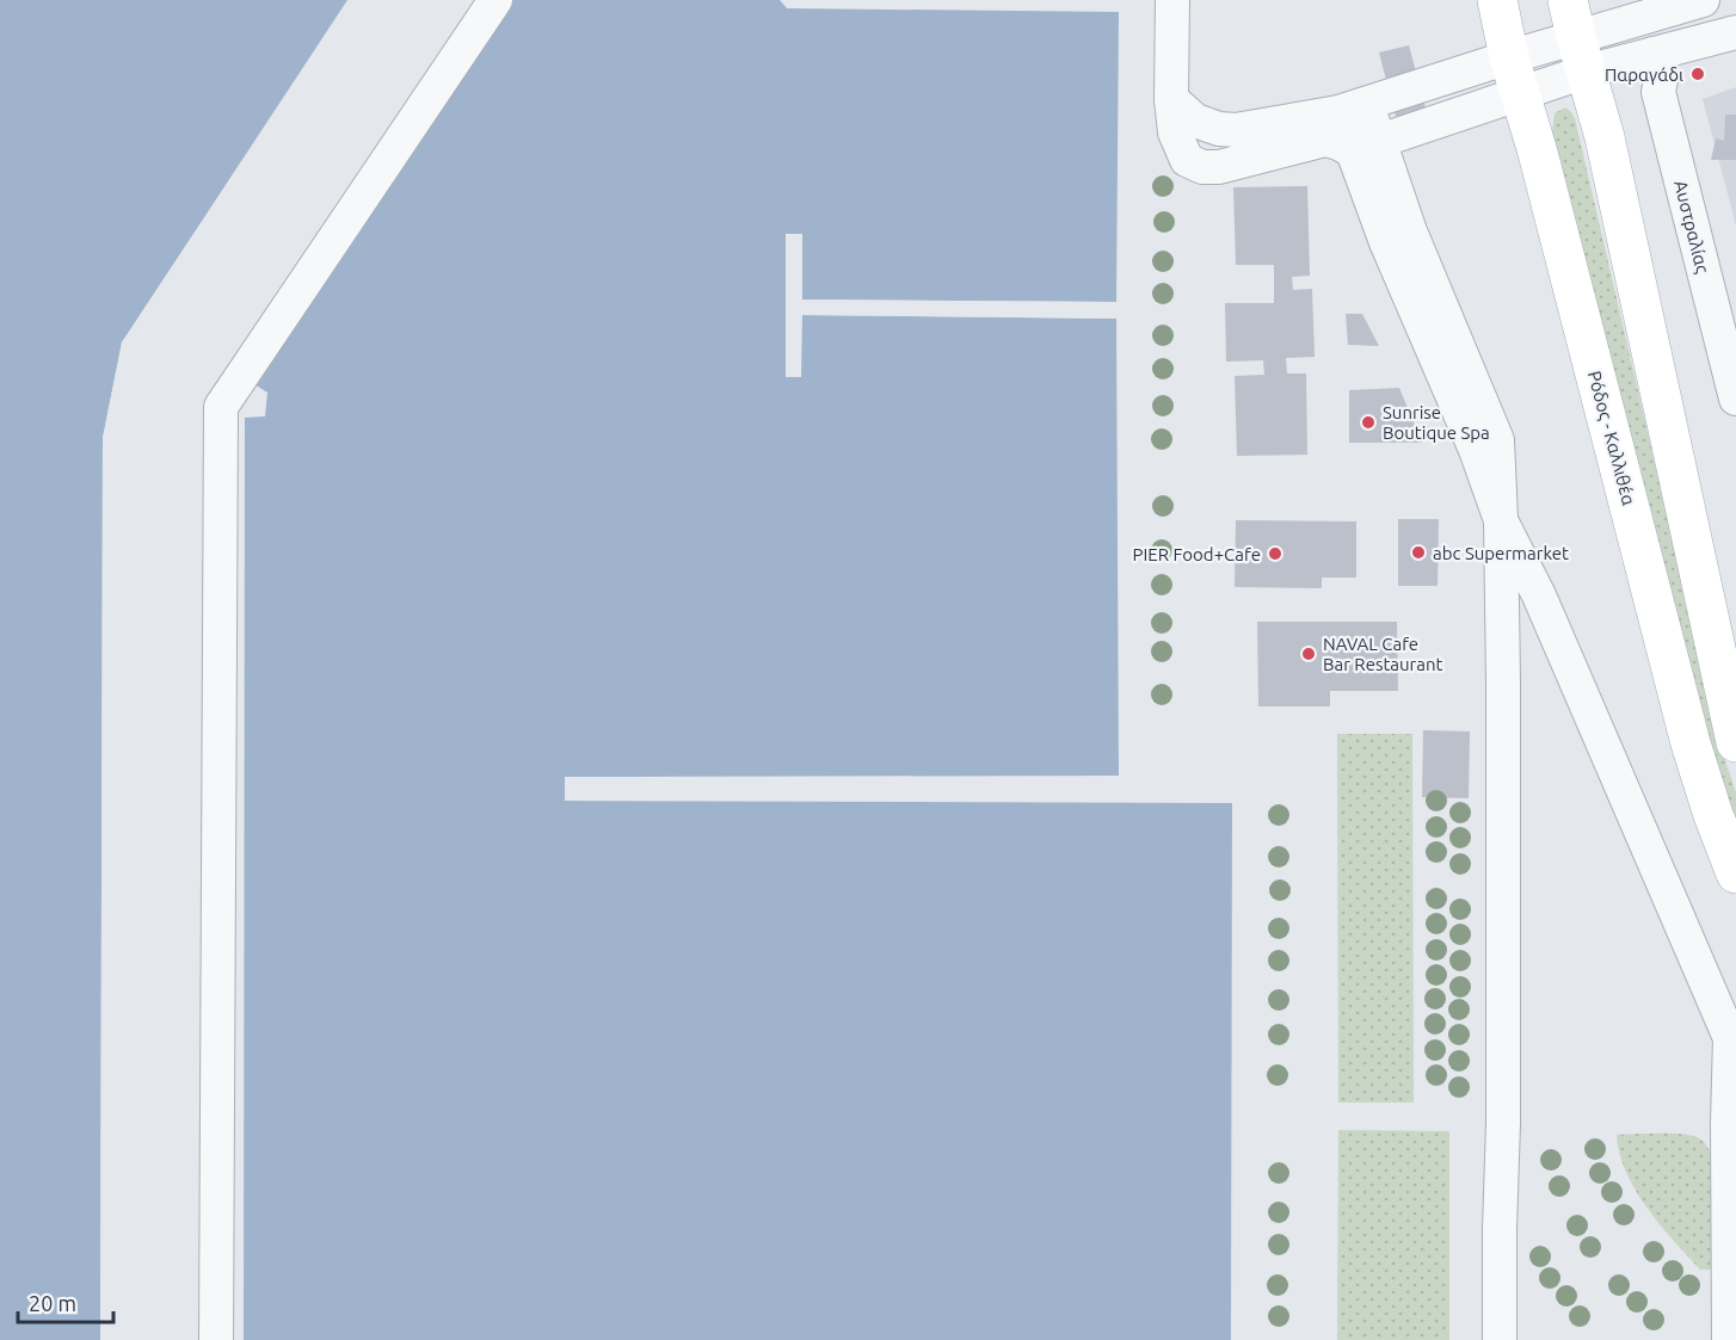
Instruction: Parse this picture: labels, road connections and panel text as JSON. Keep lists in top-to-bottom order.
{
  "streets": {
    "main road": ["Ρόδος - Καλλιθέα"],
    "street": ["Αυστραλίας"]
  },
  "places": [
    "Παραγάδι",
    "Sunrise Boutique Spa",
    "abc Supermarket",
    "PIER Food+Cafe",
    "NAVAL Cafe Bar Restaurant"
  ],
  "scale_bar": "20 m"
}
